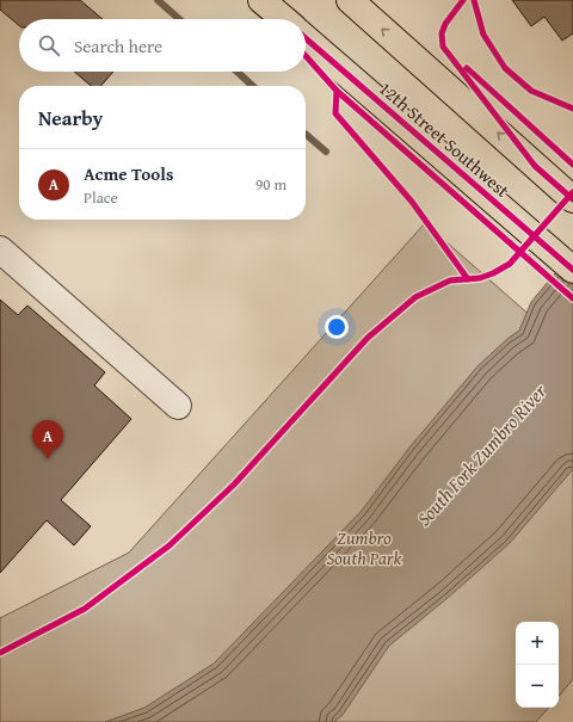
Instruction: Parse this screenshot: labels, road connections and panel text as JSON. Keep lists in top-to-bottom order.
{
  "streets": {
    "main road": ["12th Street Southwest"]
  },
  "water": ["South Fork Zumbro River"],
  "parks": ["Zumbro South Park"],
  "page": {
    "search": "Search here",
    "heading": "Nearby",
    "list": [
      {
        "mark": "A",
        "name": "Acme Tools",
        "note": "Place",
        "value": "90 m"
      }
    ],
    "pins": "A",
    "map_buttons": ["+", "−"]
  }
}
